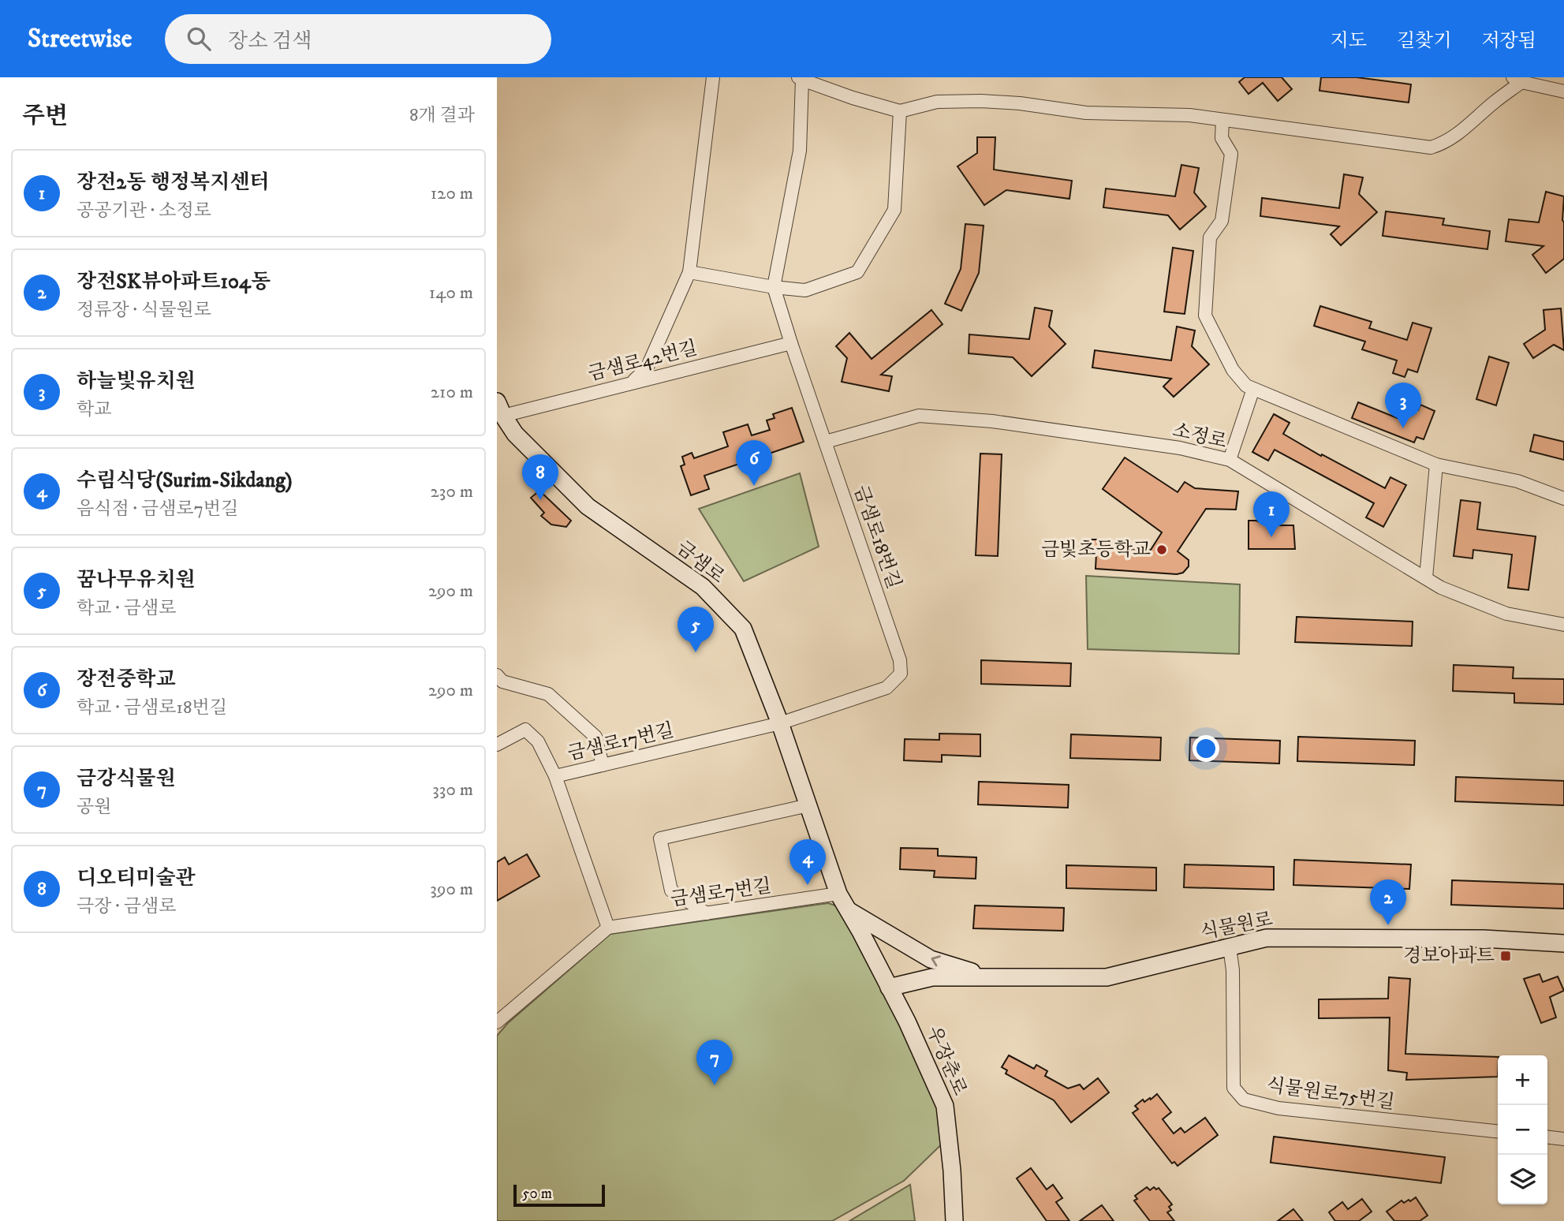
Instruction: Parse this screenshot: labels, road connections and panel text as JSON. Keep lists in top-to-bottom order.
{
  "streets": {
    "main road": ["금샘로", "식물원로", "우장춘로"],
    "street": [
      "금샘로42번길",
      "소정로",
      "금샘로18번길",
      "금샘로17번길",
      "금샘로7번길",
      "식물원로75번길"
    ]
  },
  "crossings": [
    ["금샘로42번길", "금샘로18번길"],
    ["금샘로42번길", "금샘로"],
    ["소정로", "금샘로18번길"],
    ["금샘로18번길", "금샘로"],
    ["금샘로18번길", "금샘로17번길"],
    ["금샘로", "금샘로17번길"],
    ["금샘로", "금샘로7번길"],
    ["금샘로", "식물원로"],
    ["금샘로", "우장춘로"],
    ["식물원로", "우장춘로"],
    ["식물원로", "식물원로75번길"]
  ],
  "places": {
    "other": ["금빛초등학교"],
    "transit": ["경보아파트"]
  },
  "scale_bar": "50 m",
  "page": {
    "header": "Streetwise",
    "search": "장소 검색",
    "nav": ["지도", "길찾기", "저장됨"],
    "heading": ["주변", "8개 결과"],
    "list": [
      {
        "mark": "1",
        "name": "장전2동 행정복지센터",
        "note": "공공기관 · 소정로",
        "value": "120 m"
      },
      {
        "mark": "2",
        "name": "장전SK뷰아파트104동",
        "note": "정류장 · 식물원로",
        "value": "140 m"
      },
      {
        "mark": "3",
        "name": "하늘빛유치원",
        "note": "학교",
        "value": "210 m"
      },
      {
        "mark": "4",
        "name": "수림식당(Surim-Sikdang)",
        "note": "음식점 · 금샘로7번길",
        "value": "230 m"
      },
      {
        "mark": "5",
        "name": "꿈나무유치원",
        "note": "학교 · 금샘로",
        "value": "290 m"
      },
      {
        "mark": "6",
        "name": "장전중학교",
        "note": "학교 · 금샘로18번길",
        "value": "290 m"
      },
      {
        "mark": "7",
        "name": "금강식물원",
        "note": "공원",
        "value": "330 m"
      },
      {
        "mark": "8",
        "name": "디오티미술관",
        "note": "극장 · 금샘로",
        "value": "390 m"
      }
    ],
    "pins": [
      "3",
      "6",
      "8",
      "1",
      "5",
      "4",
      "2",
      "7"
    ],
    "map_buttons": ["+", "−"],
    "scale": "50 m"
  }
}
